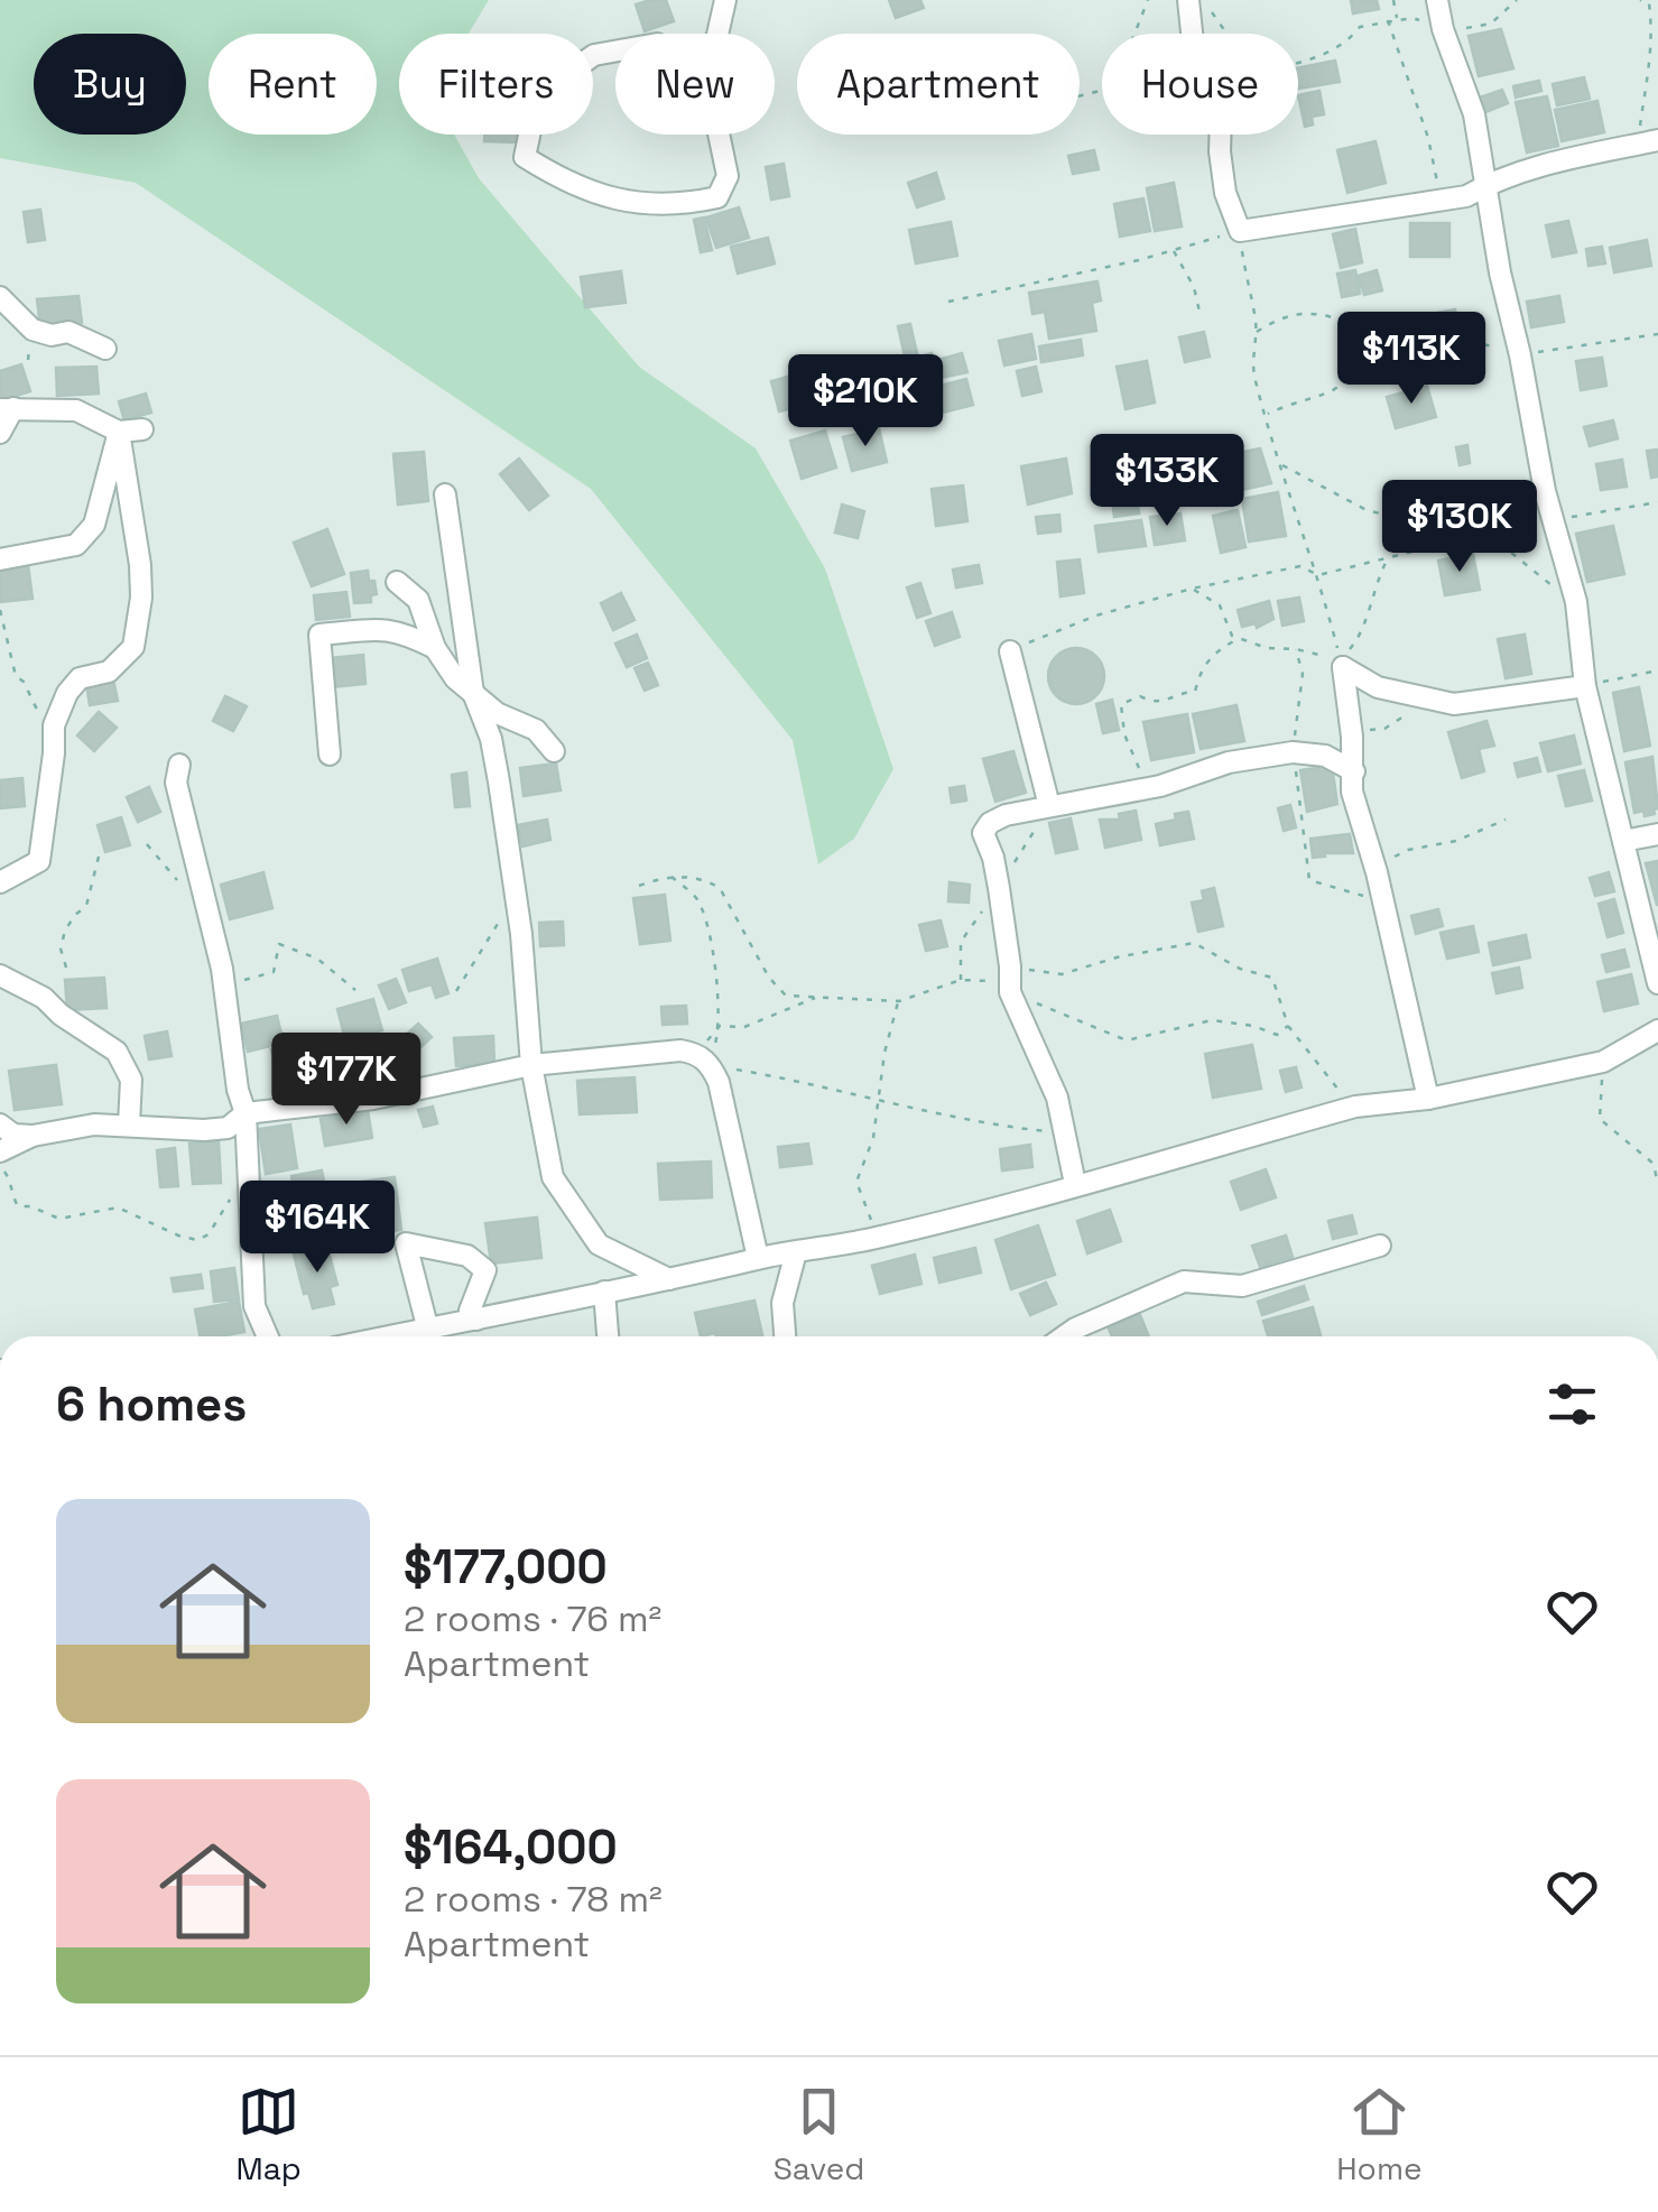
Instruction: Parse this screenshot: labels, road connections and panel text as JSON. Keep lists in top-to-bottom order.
{
  "page": {
    "chip": [
      "Buy",
      "Rent",
      "Filters",
      "New",
      "Apartment",
      "House"
    ],
    "price": [
      "$113K",
      "$210K",
      "$133K",
      "$130K",
      "$177K",
      "$164K"
    ],
    "heading": "6 homes",
    "list": [
      {
        "name": "$177,000",
        "note": "2 rooms · 76 m² · Apartment"
      },
      {
        "name": "$164,000",
        "note": "2 rooms · 78 m² · Apartment"
      }
    ],
    "tabs": ["Map", "Saved", "Home"]
  }
}
